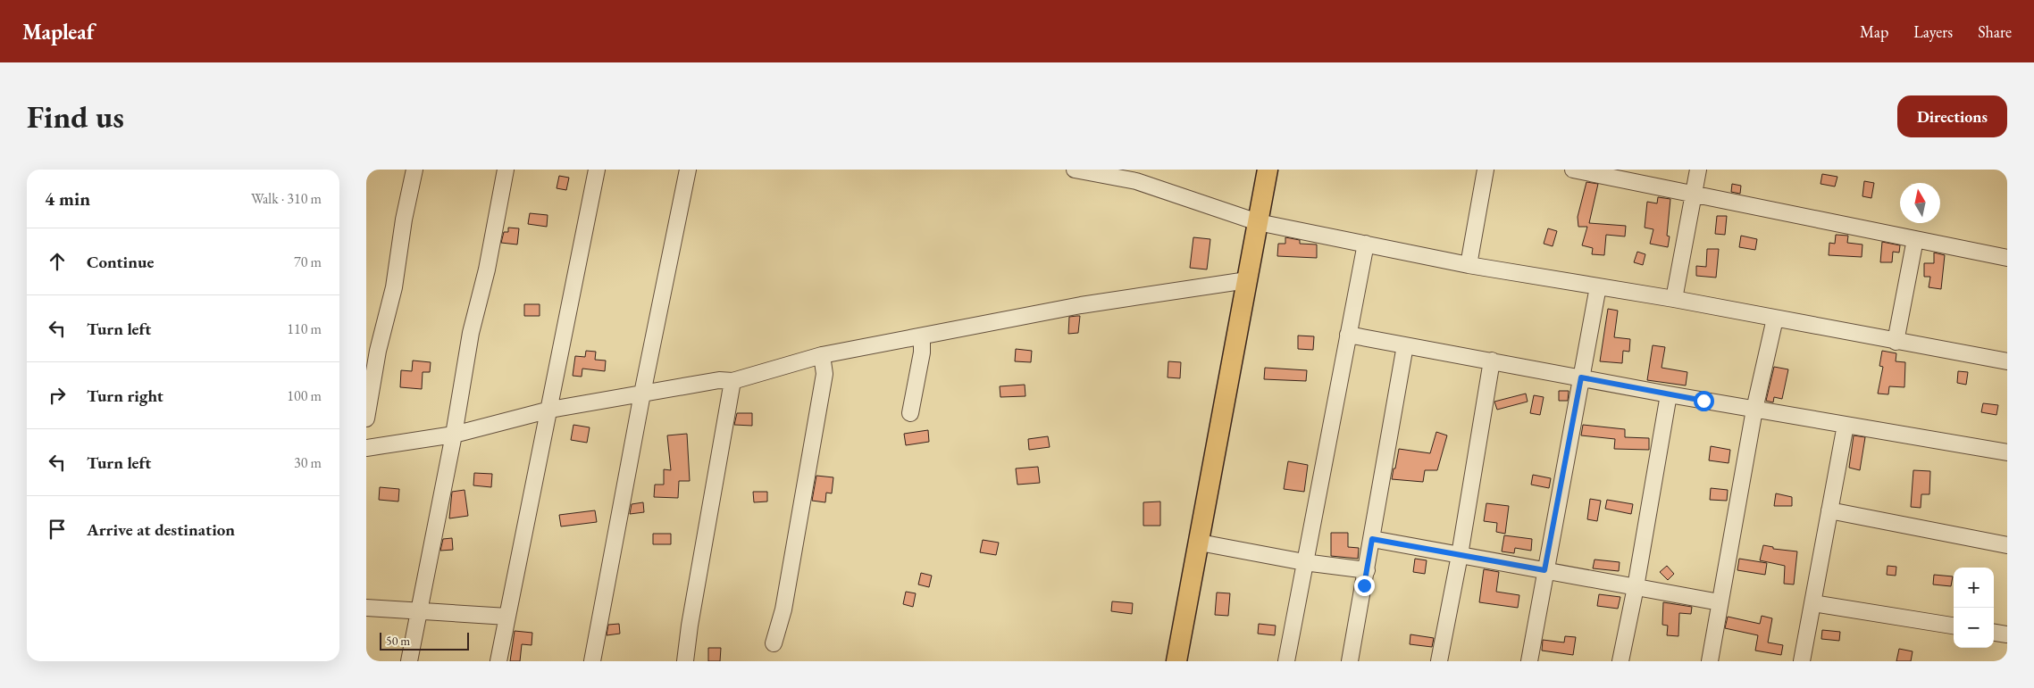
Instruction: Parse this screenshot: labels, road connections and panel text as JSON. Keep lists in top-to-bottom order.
{
  "scale_bar": "50 m",
  "north": "top",
  "page": {
    "header": "Mapleaf",
    "nav": ["Map", "Layers", "Share"],
    "buttons": "Directions",
    "title": "Find us",
    "heading": ["4 min", "Walk · 310 m"],
    "list": [
      ["Continue", "70 m"],
      ["Turn left", "110 m"],
      ["Turn right", "100 m"],
      ["Turn left", "30 m"],
      "Arrive at destination"
    ],
    "map_buttons": ["+", "−"],
    "scale": "50 m"
  }
}
